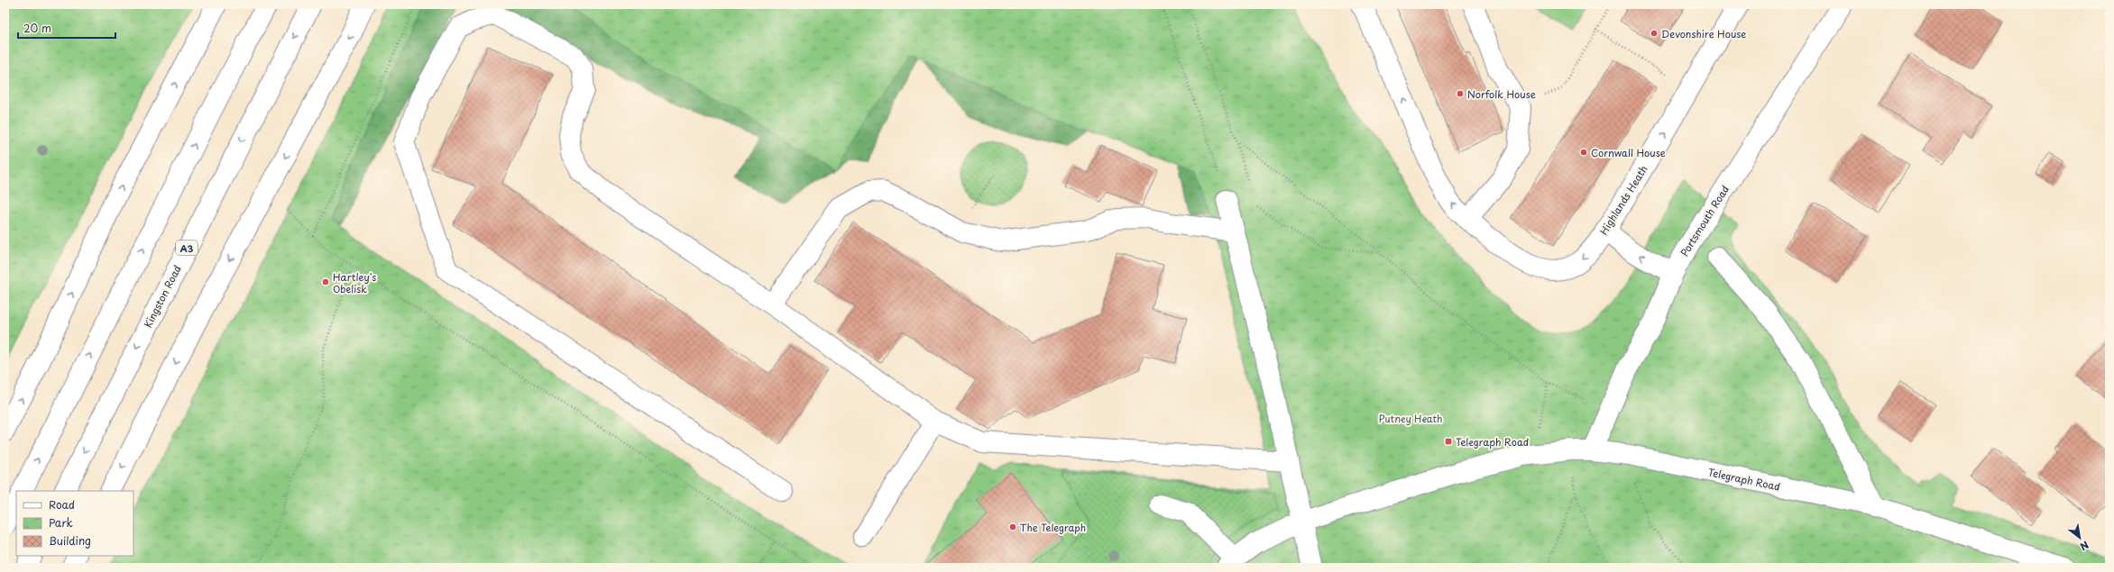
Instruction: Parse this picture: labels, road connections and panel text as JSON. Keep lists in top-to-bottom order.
{
  "streets": {
    "main road": [
      "Highlands Heath",
      "Portsmouth Road",
      "A3",
      "Kingston Road",
      "Telegraph Road"
    ]
  },
  "crossings": [
    ["Portsmouth Road", "Telegraph Road"]
  ],
  "parks": ["Putney Heath"],
  "places": {
    "other": [
      "Devonshire House",
      "Norfolk House",
      "Cornwall House",
      "Hartley's Obelisk",
      "The Telegraph"
    ],
    "transit": ["Telegraph Road"]
  },
  "legend": ["Road", "Park", "Building"],
  "scale_bar": "20 m",
  "north": "bottom right"
}
